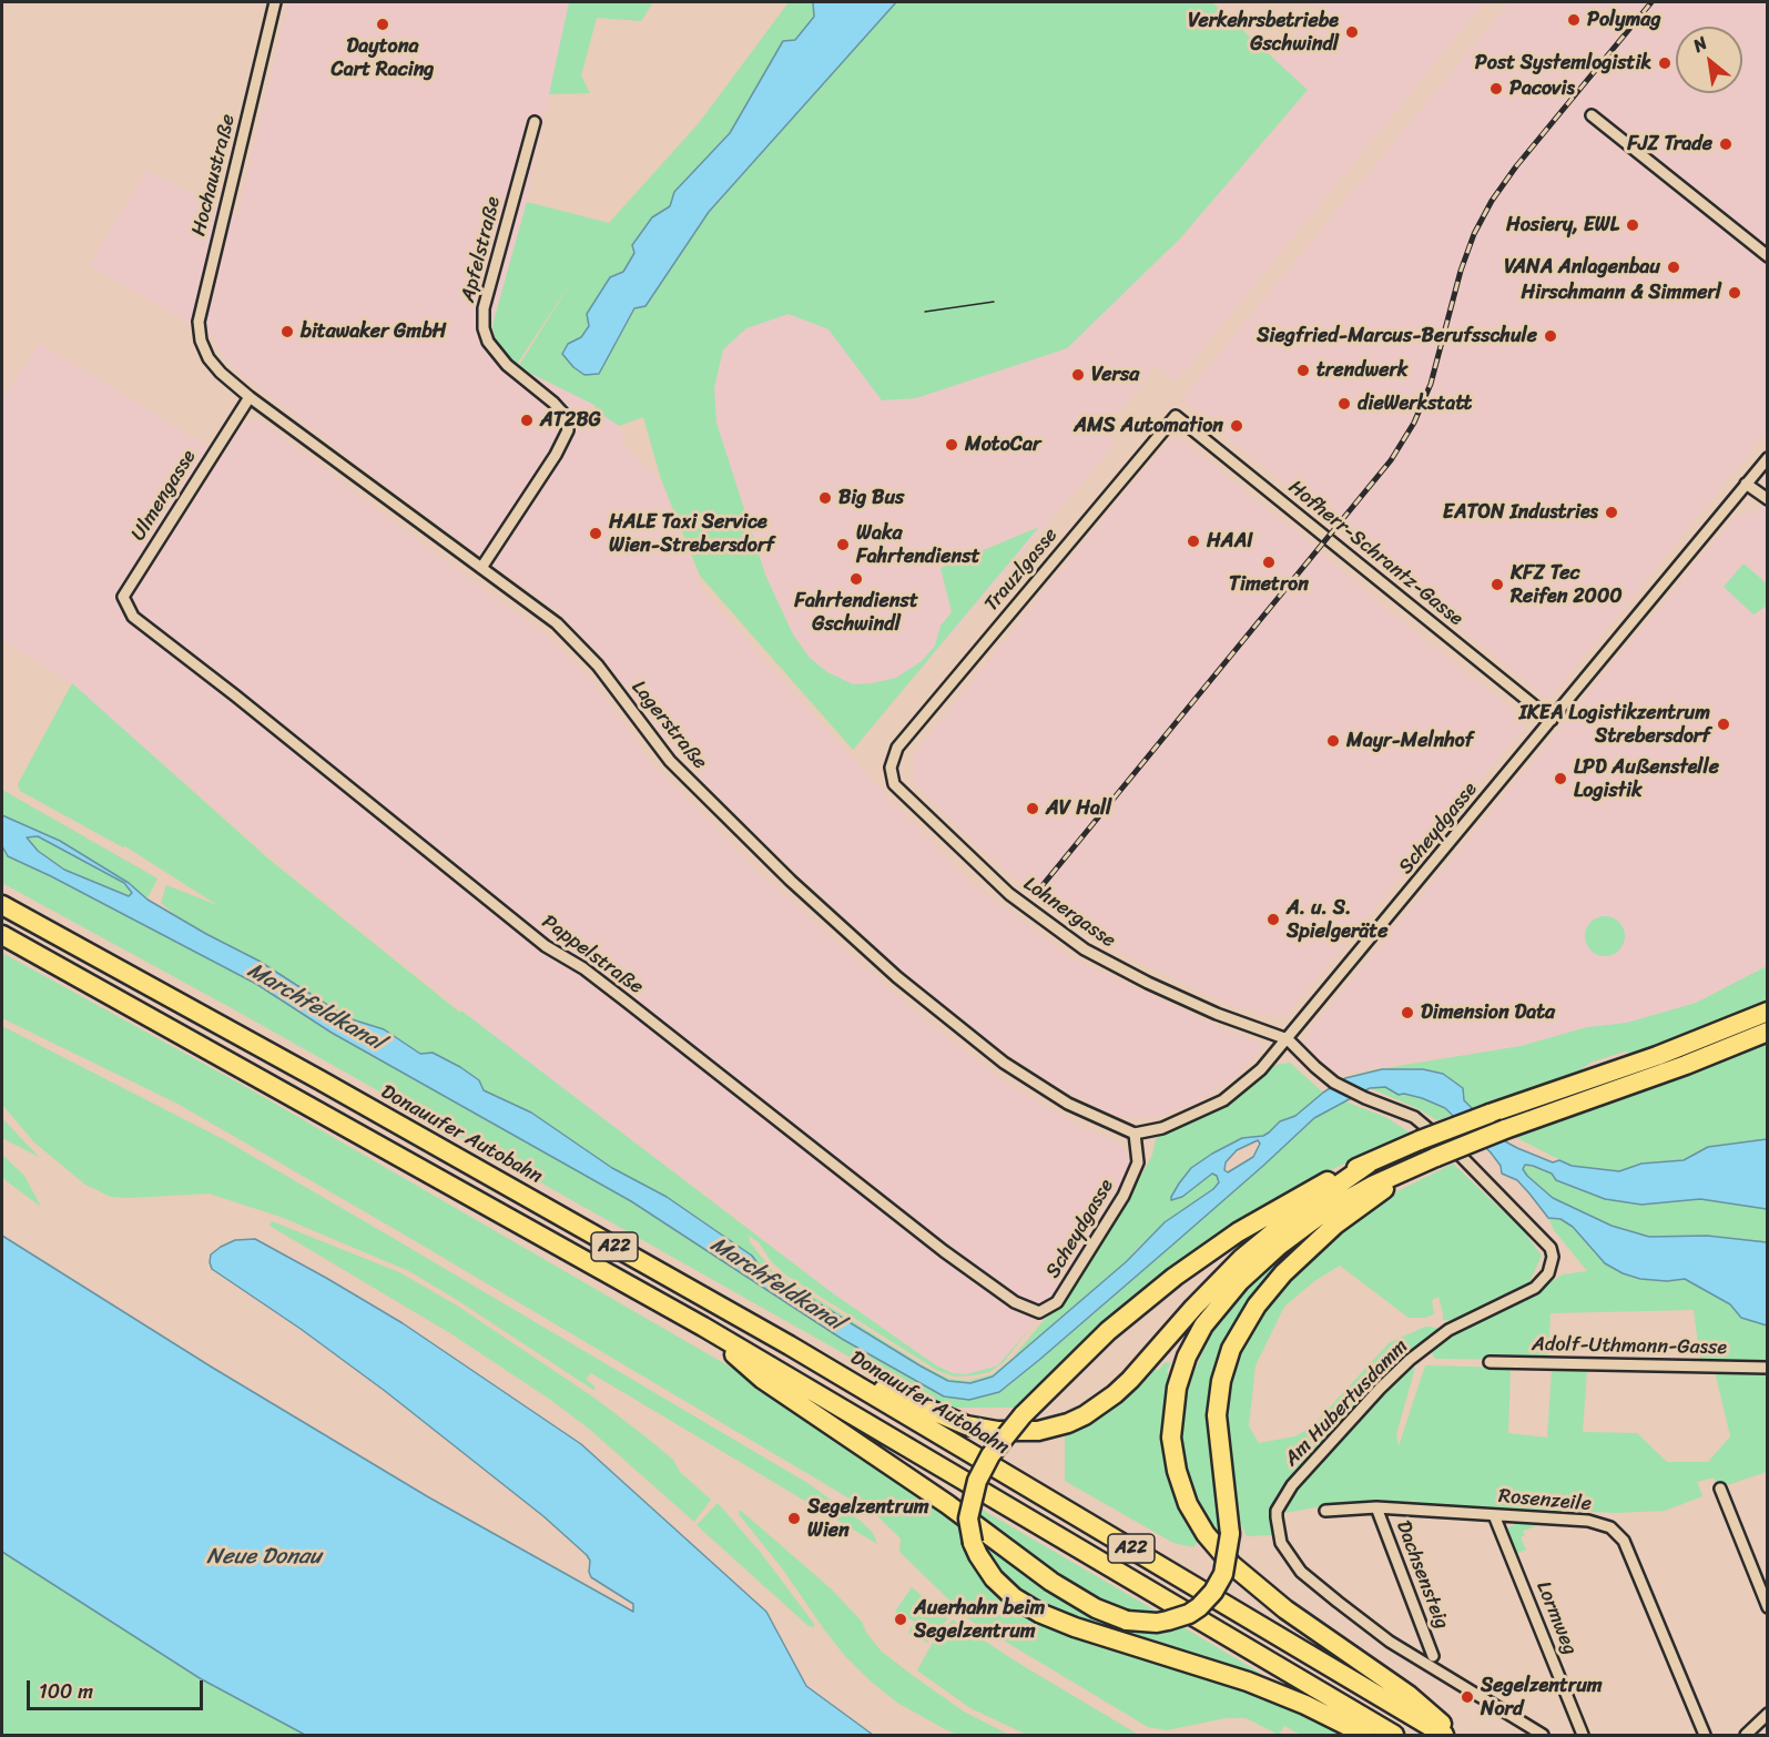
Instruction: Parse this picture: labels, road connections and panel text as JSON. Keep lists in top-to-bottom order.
{
  "streets": {
    "highway": ["Donauufer Autobahn", "A22"],
    "street": [
      "Hochaustraße",
      "Apfelstraße",
      "Ulmengasse",
      "Hofherr-Schrantz-Gasse",
      "Trauzlgasse",
      "Lagerstraße",
      "Scheydgasse",
      "Lohnergasse",
      "Pappelstraße",
      "Adolf-Uthmann-Gasse",
      "Am Hubertusdamm",
      "Rosenzeile",
      "Dachsensteig",
      "Lormweg"
    ]
  },
  "crossings": [
    ["Hochaustraße", "Lagerstraße"],
    ["Apfelstraße", "Lagerstraße"],
    ["Ulmengasse", "Lagerstraße"],
    ["Ulmengasse", "Pappelstraße"],
    ["Hofherr-Schrantz-Gasse", "Trauzlgasse"],
    ["Hofherr-Schrantz-Gasse", "Scheydgasse"],
    ["Trauzlgasse", "Lohnergasse"],
    ["Lagerstraße", "Scheydgasse"],
    ["Scheydgasse", "Lohnergasse"],
    ["Scheydgasse", "Pappelstraße"],
    ["Scheydgasse", "Am Hubertusdamm"],
    ["Lohnergasse", "Am Hubertusdamm"],
    ["Rosenzeile", "Dachsensteig"],
    ["Rosenzeile", "Lormweg"]
  ],
  "water": ["Marchfeldkanal", "Neue Donau"],
  "places": [
    "Polymag",
    "Daytona Cart Racing",
    "Verkehrsbetriebe Gschwindl",
    "Post Systemlogistik",
    "Pacovis",
    "FJZ Trade",
    "Hosiery, EWL",
    "VANA Anlagenbau",
    "Hirschmann & Simmerl",
    "bitawaker GmbH",
    "Siegfried-Marcus-Berufsschule",
    "trendwerk",
    "Versa",
    "dieWerkstatt",
    "AT2BG",
    "AMS Automation",
    "MotoCar",
    "Big Bus",
    "EATON Industries",
    "HALE Taxi Service Wien-Strebersdorf",
    "HAAI",
    "Waka Fahrtendienst",
    "Timetron",
    "Fahrtendienst Gschwindl",
    "KFZ Tec Reifen 2000",
    "IKEA Logistikzentrum Strebersdorf",
    "Mayr-Melnhof",
    "LPD Außenstelle Logistik",
    "AV Hall",
    "A. u. S. Spielgeräte",
    "Dimension Data",
    "Segelzentrum Wien",
    "Auerhahn beim Segelzentrum",
    "Segelzentrum Nord"
  ],
  "scale_bar": "100 m",
  "north": "top left"
}
